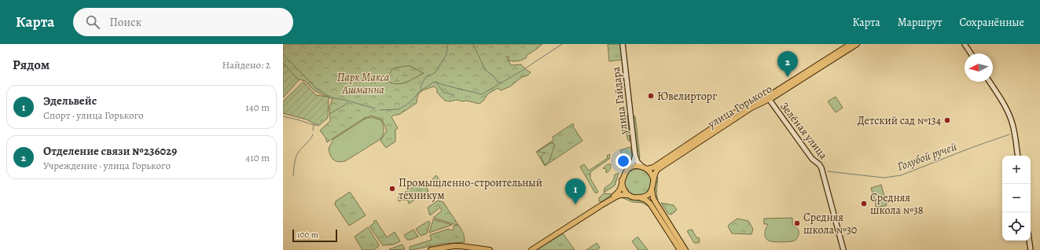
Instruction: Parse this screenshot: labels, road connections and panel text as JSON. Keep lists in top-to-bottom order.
{
  "streets": {
    "main road": ["улица Гайдара", "улица Горького", "Зелёная улица"]
  },
  "crossings": [
    ["улица Гайдара", "улица Горького"],
    ["улица Горького", "Зелёная улица"]
  ],
  "water": ["Голубой ручей"],
  "parks": ["Парк Макса Ашманна"],
  "places": [
    "Ювелирторг",
    "Детский сад №134",
    "Промышленно-строительный техникум",
    "Средняя школа №38",
    "Средняя школа №30"
  ],
  "scale_bar": "100 m",
  "north": "left",
  "page": {
    "header": "Карта",
    "search": "Поиск",
    "nav": ["Карта", "Маршрут", "Сохранённые"],
    "heading": ["Рядом", "Найдено: 2"],
    "pins": ["2", "1"],
    "list": [
      {
        "mark": "1",
        "name": "Эдельвейс",
        "note": "Спорт · улица Горького",
        "value": "140 m"
      },
      {
        "mark": "2",
        "name": "Отделение связи №236029",
        "note": "Учреждение · улица Горького",
        "value": "410 m"
      }
    ],
    "map_buttons": ["+", "−"],
    "scale": "100 m"
  }
}
